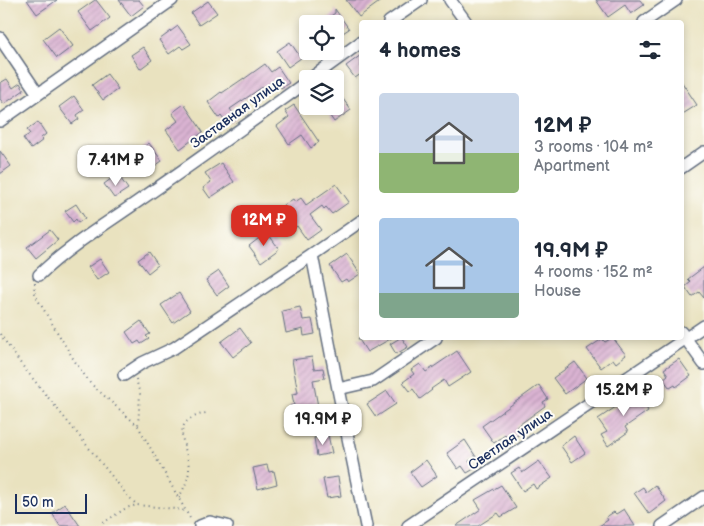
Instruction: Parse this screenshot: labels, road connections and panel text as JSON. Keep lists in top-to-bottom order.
{
  "streets": {
    "street": ["Заставная улица", "Светлая улица"]
  },
  "scale_bar": "50 m",
  "page": {
    "heading": "4 homes",
    "list": [
      {
        "name": "12M ₽",
        "note": "3 rooms · 104 m² · Apartment"
      },
      {
        "name": "19.9M ₽",
        "note": "4 rooms · 152 m² · House"
      }
    ],
    "price": [
      "7.41M ₽",
      "12M ₽",
      "15.2M ₽",
      "19.9M ₽"
    ],
    "scale": "50 m"
  }
}
